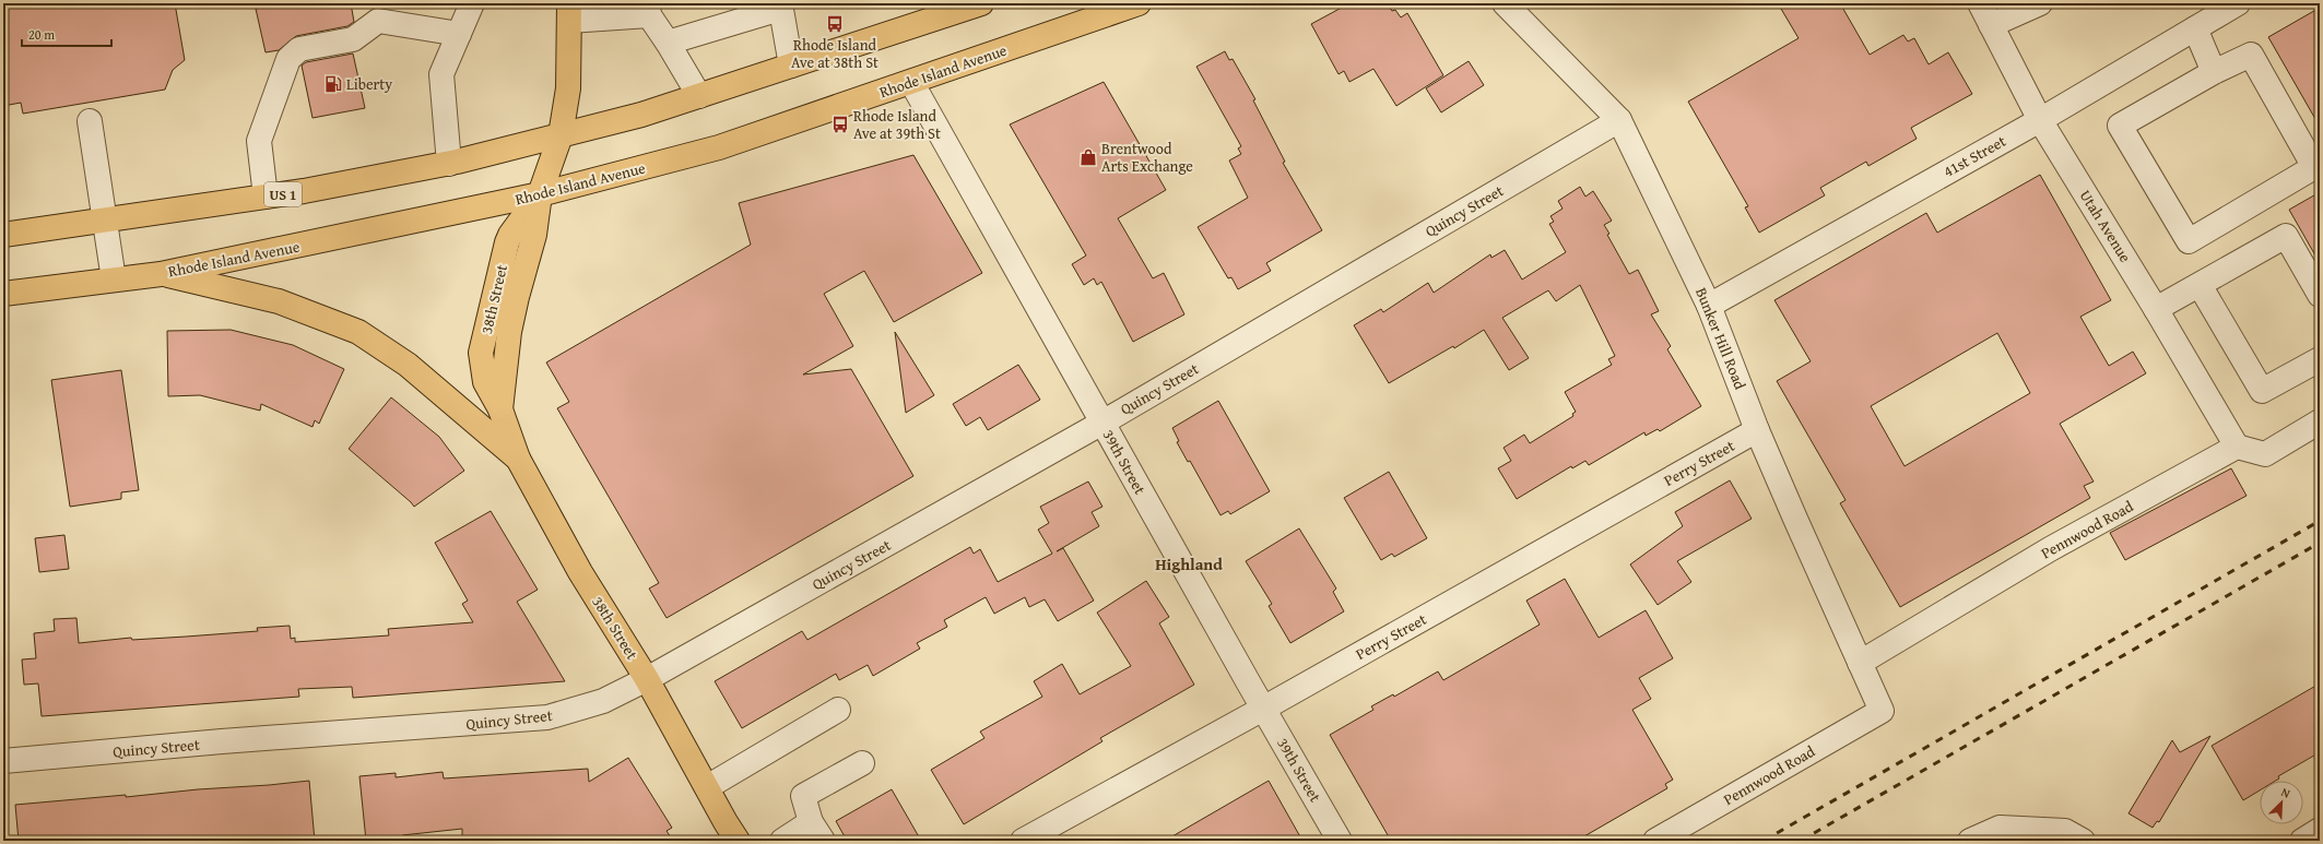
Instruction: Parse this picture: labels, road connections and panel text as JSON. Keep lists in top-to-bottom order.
{
  "streets": {
    "main road": ["Rhode Island Avenue", "US 1", "38th Street"],
    "street": [
      "41st Street",
      "Quincy Street",
      "Utah Avenue",
      "Bunker Hill Road",
      "39th Street",
      "Perry Street",
      "Pennwood Road"
    ]
  },
  "crossings": [
    ["Rhode Island Avenue", "38th Street"],
    ["Rhode Island Avenue", "39th Street"],
    ["41st Street", "Utah Avenue"],
    ["41st Street", "Bunker Hill Road"],
    ["US 1", "38th Street"],
    ["Quincy Street", "38th Street"],
    ["Quincy Street", "Bunker Hill Road"],
    ["Quincy Street", "39th Street"],
    ["Utah Avenue", "Pennwood Road"],
    ["Bunker Hill Road", "Perry Street"],
    ["Bunker Hill Road", "Pennwood Road"],
    ["39th Street", "Perry Street"]
  ],
  "districts": ["Highland"],
  "places": {
    "bus stop": ["Rhode Island Ave at 38th St", "Rhode Island Ave at 39th St"],
    "fuel station": ["Liberty"],
    "shop": ["Brentwood Arts Exchange"]
  },
  "scale_bar": "20 m",
  "north": "top right"
}
